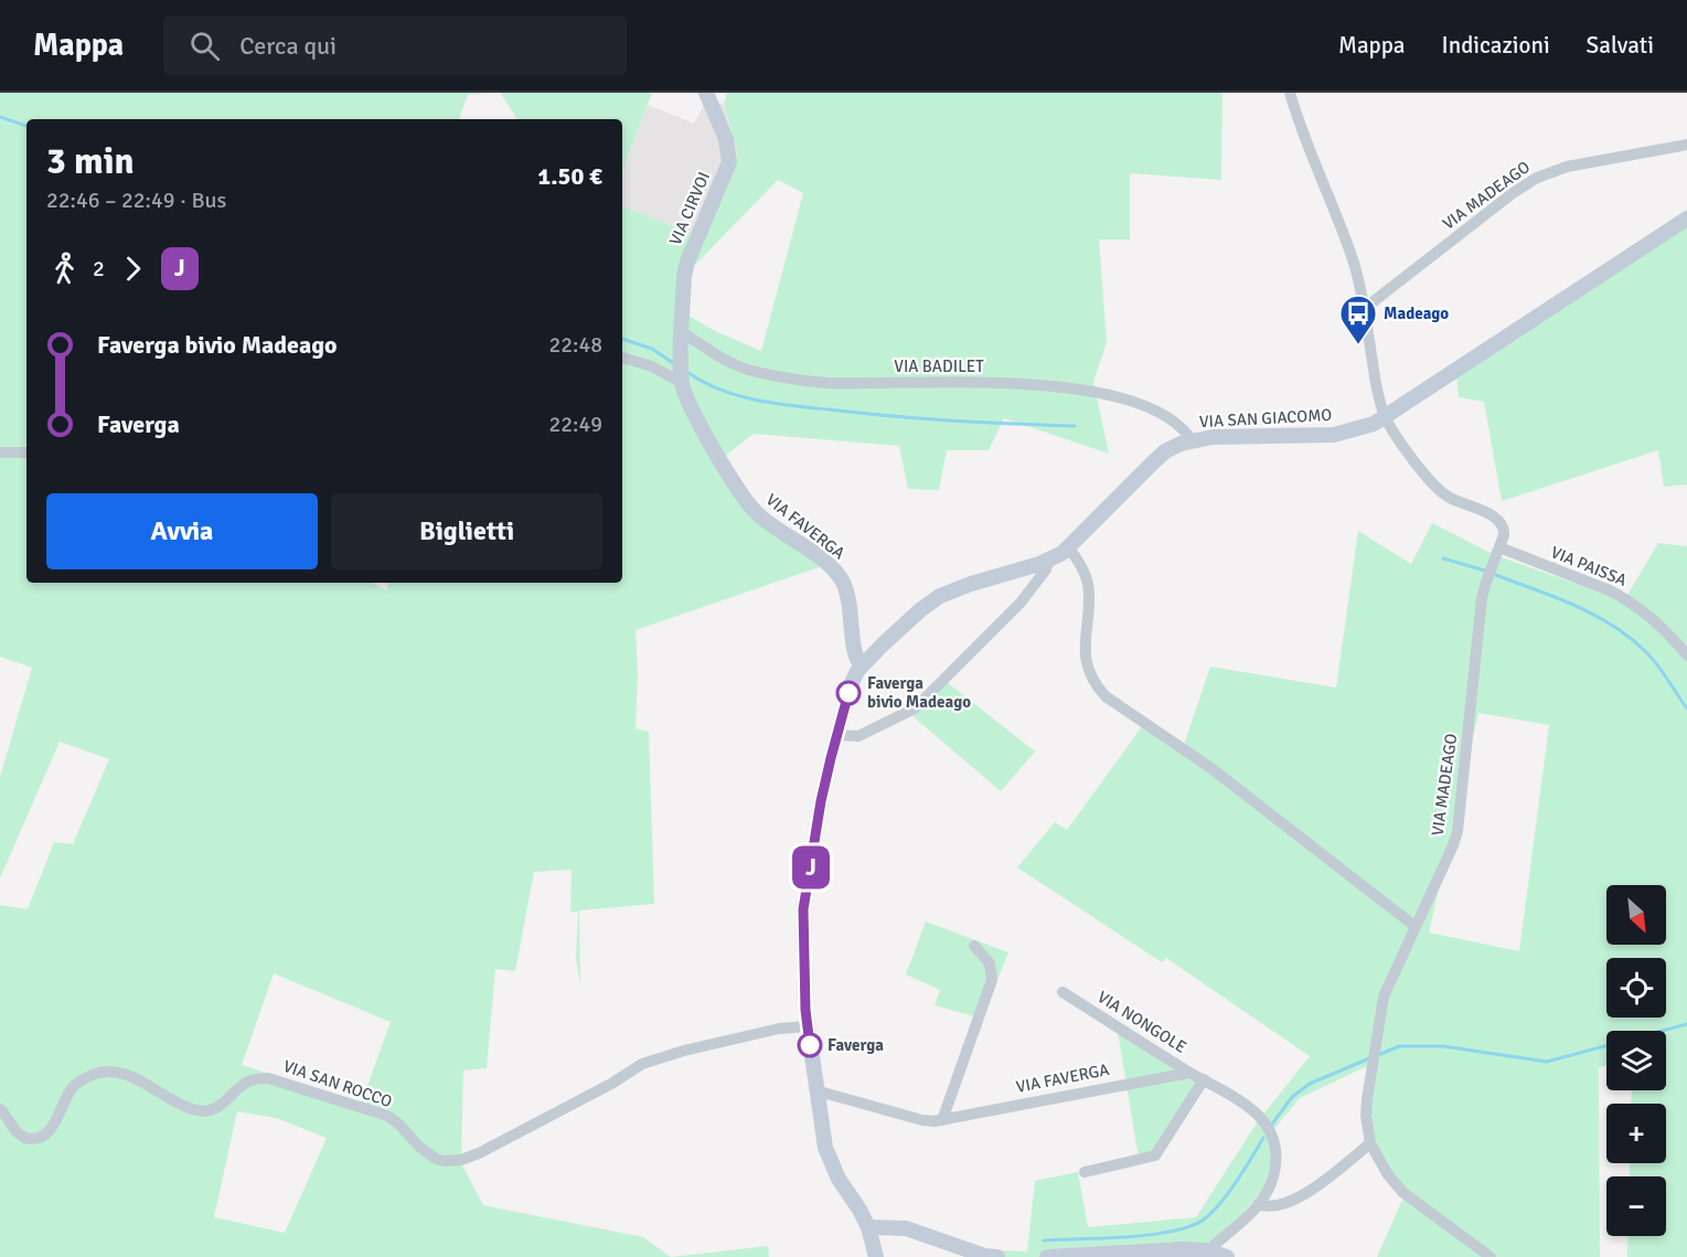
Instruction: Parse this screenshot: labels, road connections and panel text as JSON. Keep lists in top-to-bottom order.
{
  "streets": {
    "street": [
      "VIA MADEAGO",
      "VIA CIRVOI",
      "VIA BADILET",
      "VIA SAN GIACOMO",
      "VIA FAVERGA",
      "VIA PAISSA",
      "VIA NONGOLE",
      "VIA SAN ROCCO"
    ]
  },
  "crossings": [
    ["VIA MADEAGO", "VIA SAN GIACOMO"],
    ["VIA MADEAGO", "VIA PAISSA"],
    ["VIA CIRVOI", "VIA BADILET"],
    ["VIA CIRVOI", "VIA FAVERGA"],
    ["VIA BADILET", "VIA SAN GIACOMO"],
    ["VIA SAN GIACOMO", "VIA FAVERGA"],
    ["VIA FAVERGA", "VIA NONGOLE"]
  ],
  "places": {
    "bus stop": ["Madeago"],
    "other": ["Faverga bivio Madeago", "Faverga"]
  },
  "lines": ["bus line J"],
  "north": "bottom right",
  "page": {
    "header": "Mappa",
    "search": "Cerca qui",
    "nav": ["Mappa", "Indicazioni", "Salvati"],
    "on_map": "J",
    "heading": ["3 min", "22:46 – 22:49 · Bus", "1.50 €"],
    "legs": ["2", "J"],
    "list": [
      {
        "name": "Faverga bivio Madeago",
        "value": "22:48"
      },
      {
        "name": "Faverga",
        "value": "22:49"
      }
    ],
    "buttons": ["Avvia", "Biglietti"],
    "map_buttons": ["+", "−"]
  }
}
